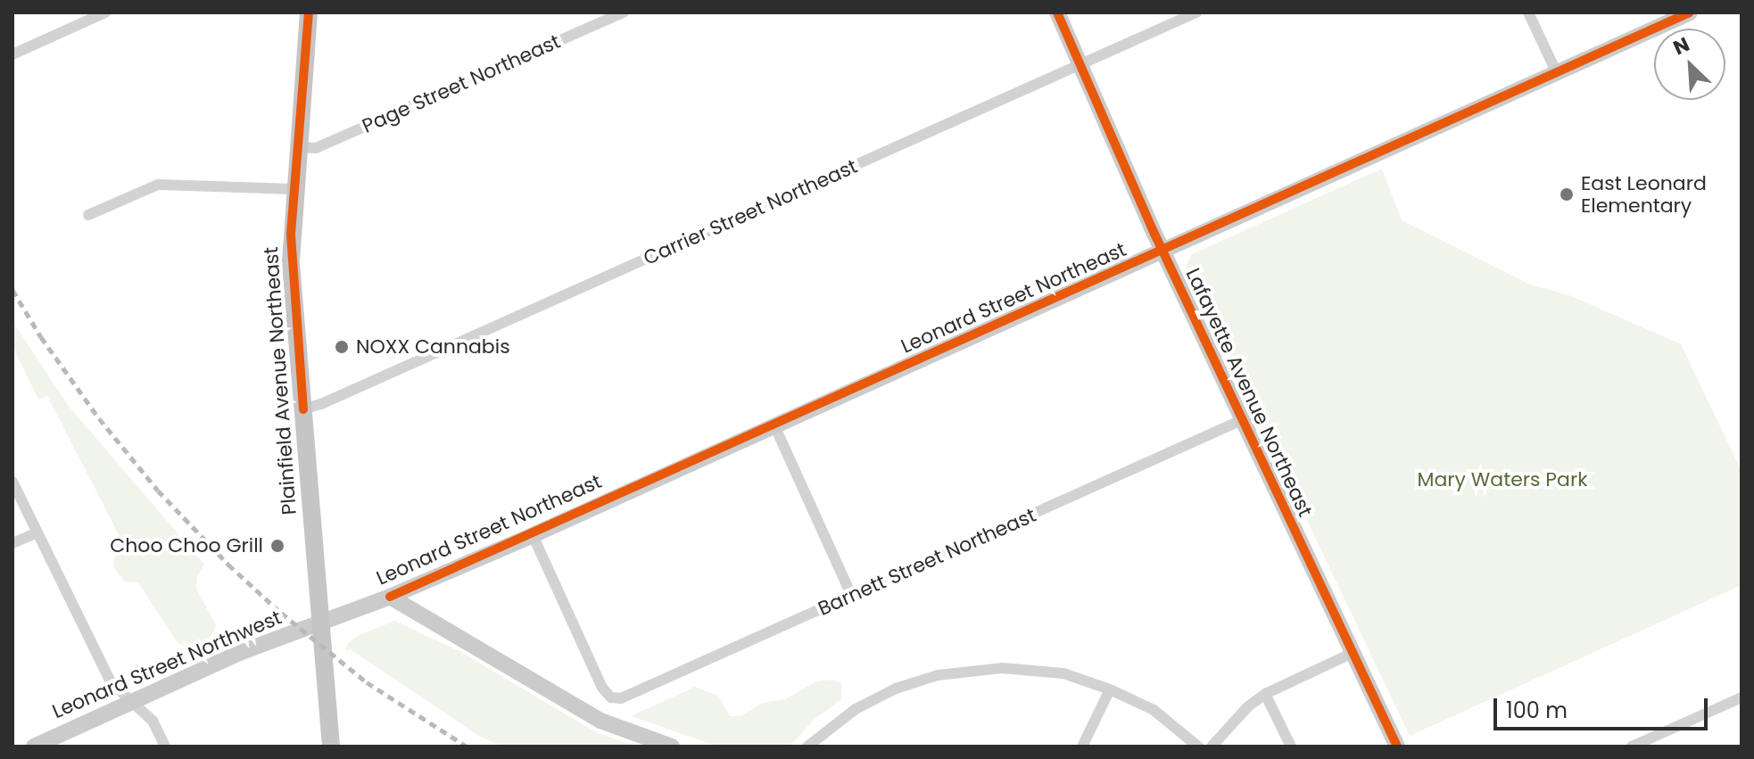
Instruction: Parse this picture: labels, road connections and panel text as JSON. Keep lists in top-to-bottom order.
{
  "streets": {
    "main road": [
      "Leonard Street Northeast",
      "Plainfield Avenue Northeast",
      "Lafayette Avenue Northeast",
      "Leonard Street Northwest"
    ],
    "street": ["Page Street Northeast", "Carrier Street Northeast", "Barnett Street Northeast"]
  },
  "crossings": [
    ["Page Street Northeast", "Plainfield Avenue Northeast"],
    ["Carrier Street Northeast", "Plainfield Avenue Northeast"],
    ["Carrier Street Northeast", "Lafayette Avenue Northeast"],
    ["Leonard Street Northeast", "Plainfield Avenue Northeast"],
    ["Leonard Street Northeast", "Lafayette Avenue Northeast"],
    ["Leonard Street Northeast", "Barnett Street Northeast"],
    ["Leonard Street Northeast", "Leonard Street Northwest"],
    ["Plainfield Avenue Northeast", "Leonard Street Northwest"],
    ["Lafayette Avenue Northeast", "Barnett Street Northeast"]
  ],
  "parks": ["Mary Waters Park"],
  "places": ["East Leonard Elementary", "NOXX Cannabis", "Choo Choo Grill"],
  "scale_bar": "100 m",
  "north": "top left"
}
